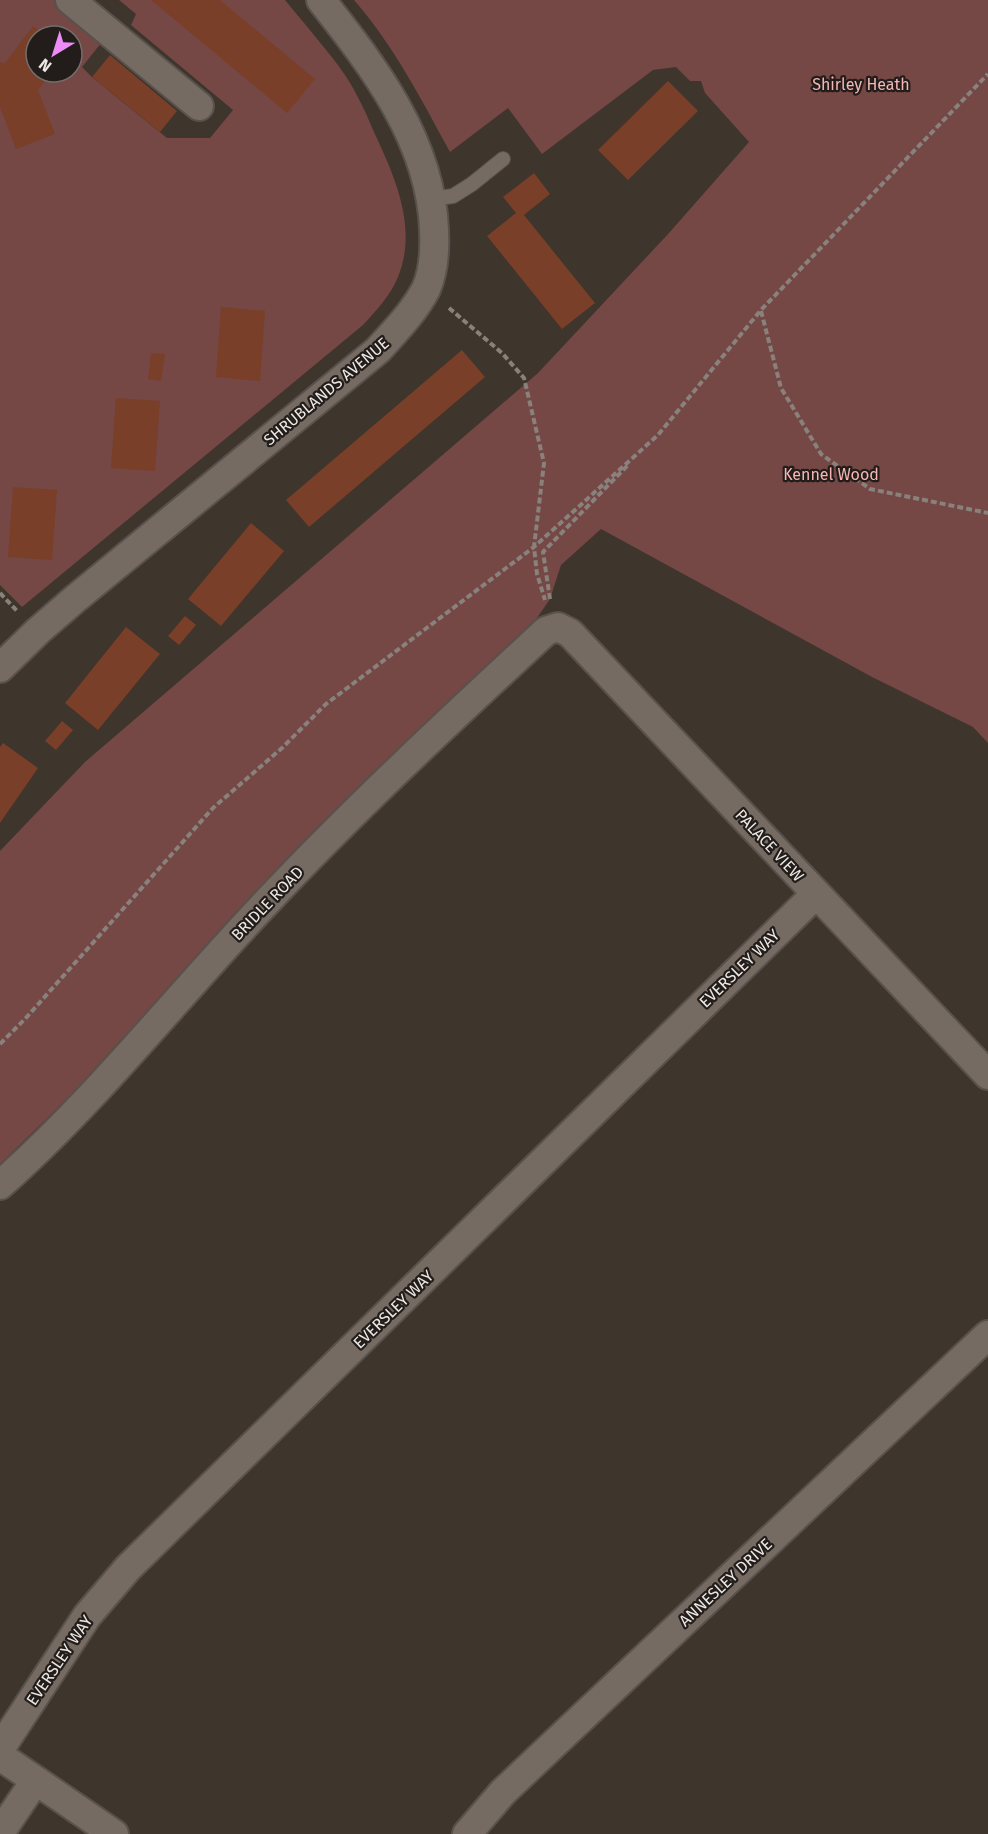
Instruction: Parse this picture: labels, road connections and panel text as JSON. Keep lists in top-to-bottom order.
{
  "streets": {
    "street": [
      "SHRUBLANDS AVENUE",
      "PALACE VIEW",
      "BRIDLE ROAD",
      "EVERSLEY WAY",
      "ANNESLEY DRIVE"
    ]
  },
  "crossings": [
    ["PALACE VIEW", "BRIDLE ROAD"],
    ["PALACE VIEW", "EVERSLEY WAY"]
  ],
  "parks": ["Shirley Heath", "Kennel Wood"],
  "north": "bottom left"
}
